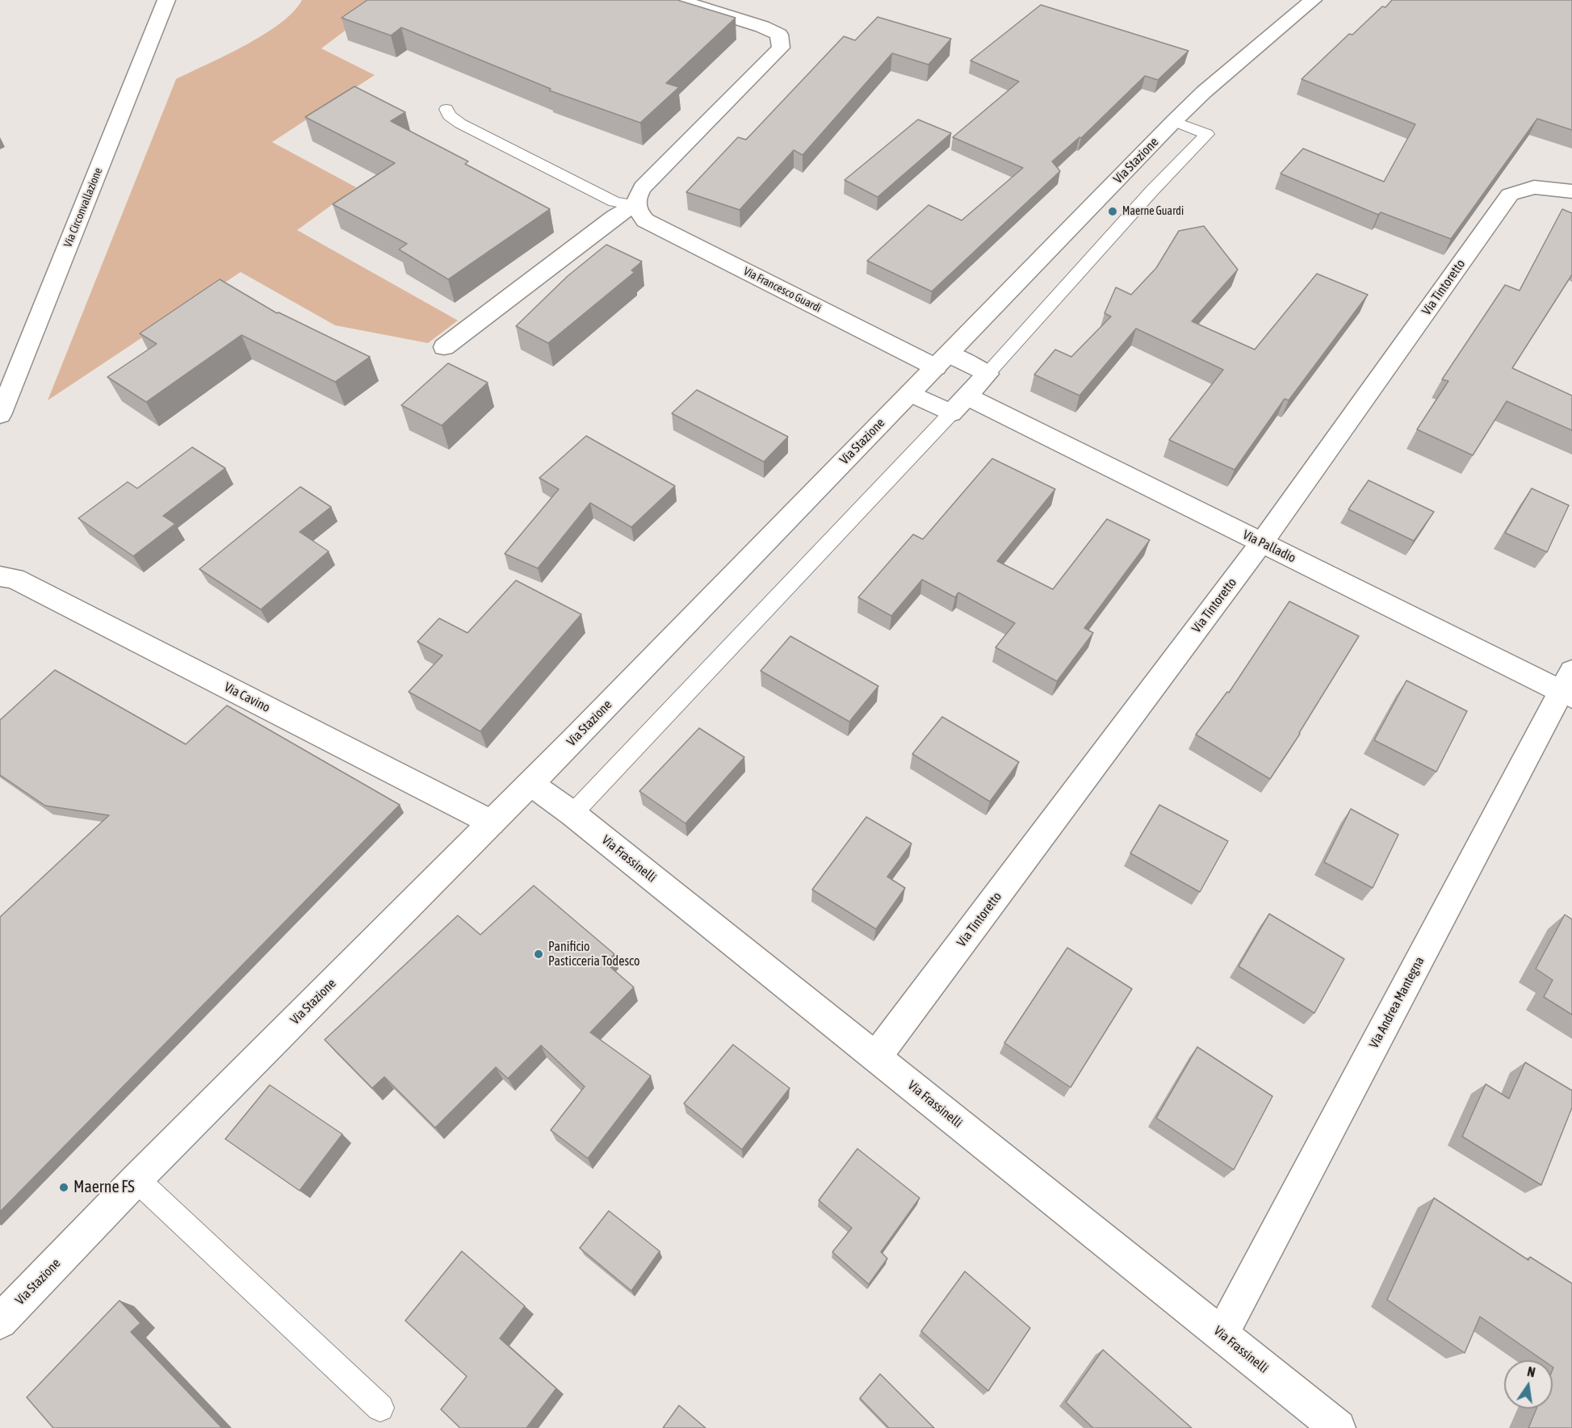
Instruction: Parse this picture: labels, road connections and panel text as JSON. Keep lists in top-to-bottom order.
{
  "streets": {
    "street": [
      "Via Stazione",
      "Via Circonvallazione",
      "Via Tintoretto",
      "Via Francesco Guardi",
      "Via Palladio",
      "Via Cavino",
      "Via Frassinelli",
      "Via Andrea Mantegna"
    ]
  },
  "crossings": [
    ["Via Stazione", "Via Francesco Guardi"],
    ["Via Stazione", "Via Cavino"],
    ["Via Stazione", "Via Frassinelli"],
    ["Via Tintoretto", "Via Palladio"],
    ["Via Tintoretto", "Via Frassinelli"],
    ["Via Palladio", "Via Andrea Mantegna"],
    ["Via Frassinelli", "Via Andrea Mantegna"]
  ],
  "places": ["Maerne Guardi", "Panificio Pasticceria Todesco", "Maerne FS"],
  "north": "top"
}
